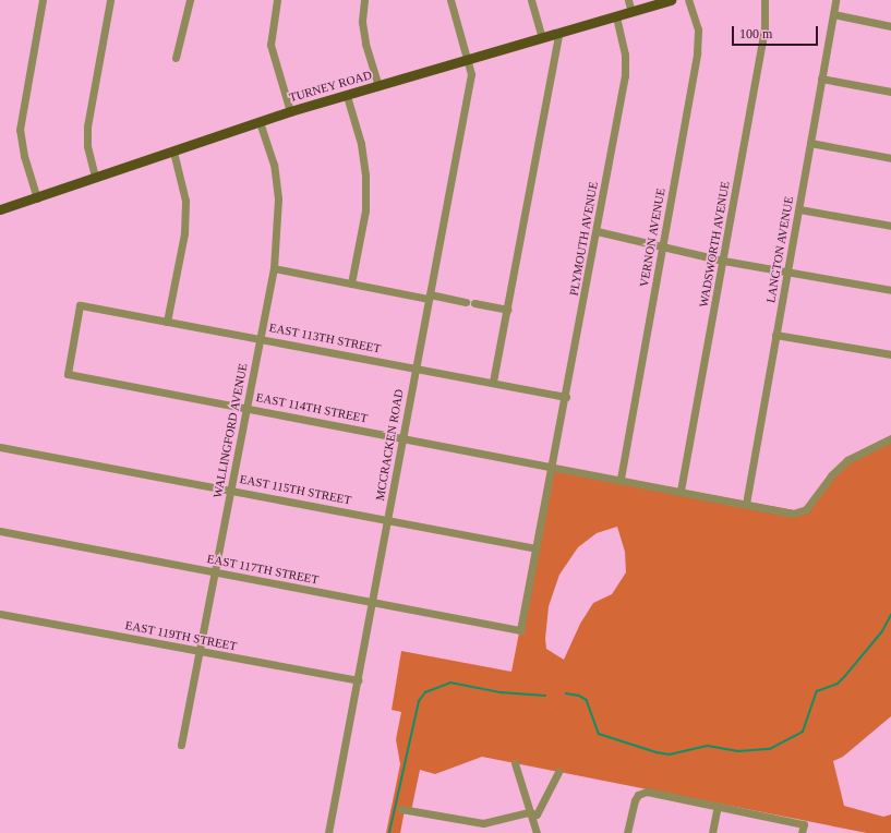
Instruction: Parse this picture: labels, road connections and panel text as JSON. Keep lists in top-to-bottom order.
{
  "streets": {
    "main road": ["TURNEY ROAD"],
    "street": [
      "VERNON AVENUE",
      "PLYMOUTH AVENUE",
      "WADSWORTH AVENUE",
      "LANGTON AVENUE",
      "EAST 113TH STREET",
      "EAST 114TH STREET",
      "WALLINGFORD AVENUE",
      "MCCRACKEN ROAD",
      "EAST 115TH STREET",
      "EAST 117TH STREET",
      "EAST 119TH STREET"
    ]
  },
  "crossings": [
    ["TURNEY ROAD", "PLYMOUTH AVENUE"],
    ["TURNEY ROAD", "WALLINGFORD AVENUE"],
    ["TURNEY ROAD", "MCCRACKEN ROAD"],
    ["VERNON AVENUE", "EAST 114TH STREET"],
    ["PLYMOUTH AVENUE", "EAST 113TH STREET"],
    ["PLYMOUTH AVENUE", "EAST 114TH STREET"],
    ["PLYMOUTH AVENUE", "EAST 115TH STREET"],
    ["PLYMOUTH AVENUE", "EAST 117TH STREET"],
    ["WADSWORTH AVENUE", "EAST 114TH STREET"],
    ["LANGTON AVENUE", "EAST 114TH STREET"],
    ["EAST 113TH STREET", "EAST 114TH STREET"],
    ["EAST 113TH STREET", "WALLINGFORD AVENUE"],
    ["EAST 113TH STREET", "MCCRACKEN ROAD"],
    ["EAST 114TH STREET", "WALLINGFORD AVENUE"],
    ["EAST 114TH STREET", "MCCRACKEN ROAD"],
    ["WALLINGFORD AVENUE", "EAST 115TH STREET"],
    ["WALLINGFORD AVENUE", "EAST 117TH STREET"],
    ["WALLINGFORD AVENUE", "EAST 119TH STREET"],
    ["MCCRACKEN ROAD", "EAST 115TH STREET"],
    ["MCCRACKEN ROAD", "EAST 117TH STREET"],
    ["MCCRACKEN ROAD", "EAST 119TH STREET"]
  ],
  "scale_bar": "100 m"
}
